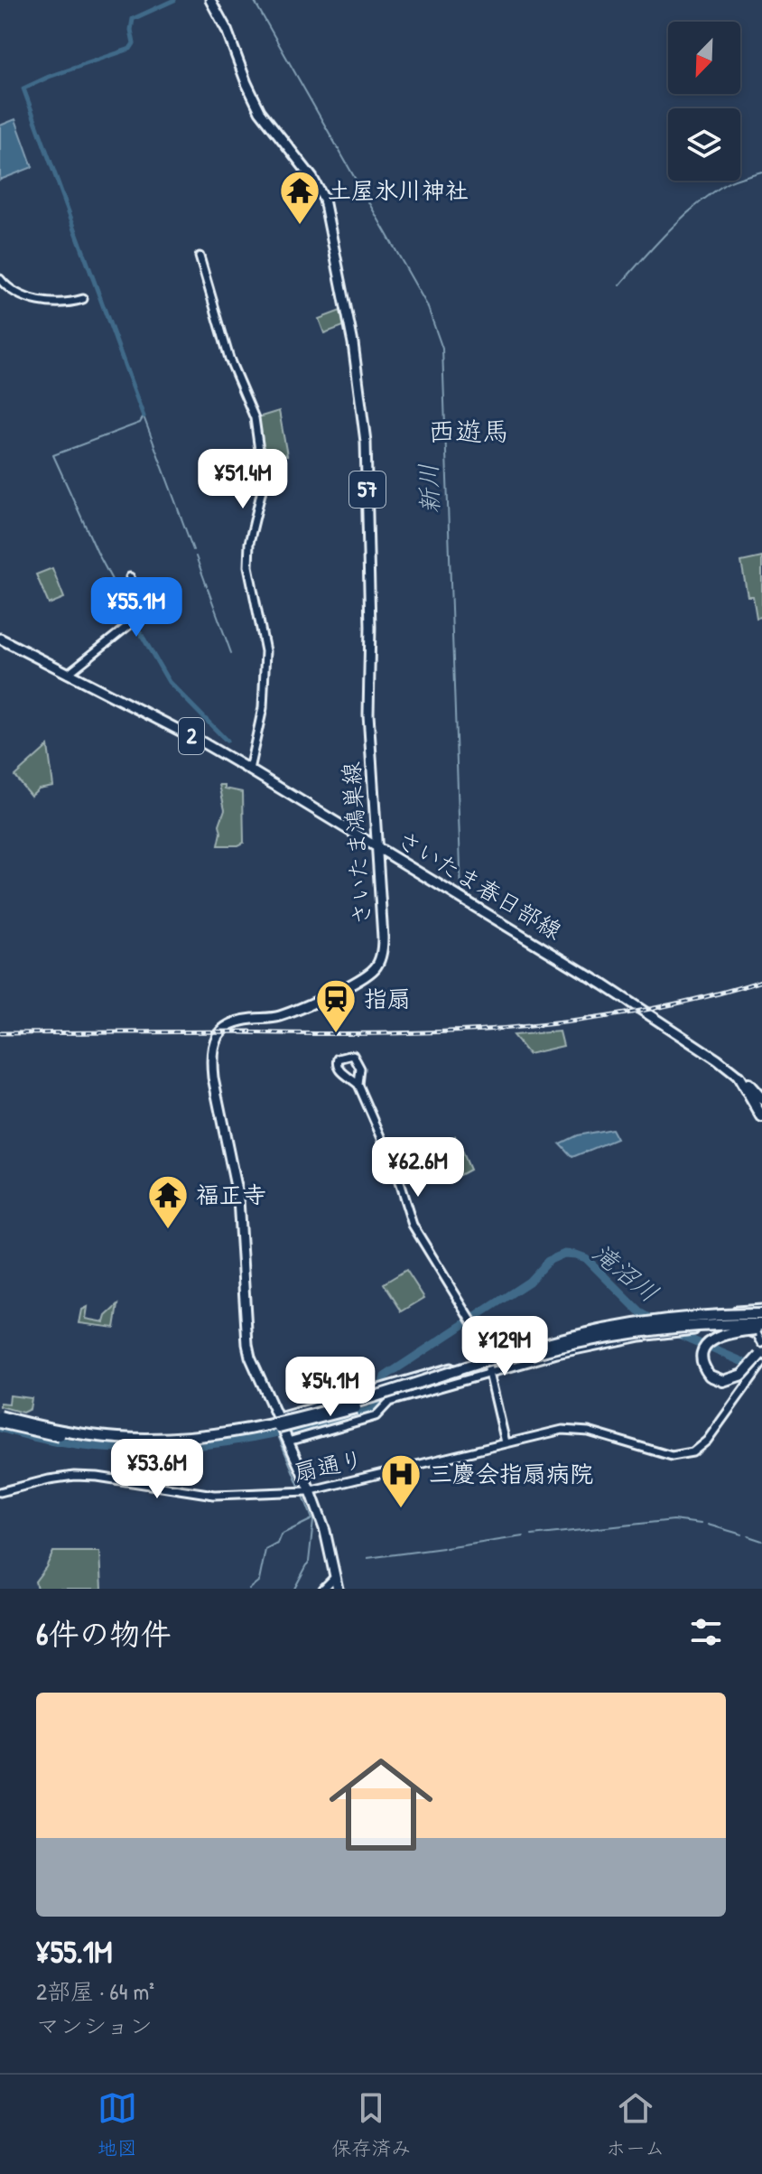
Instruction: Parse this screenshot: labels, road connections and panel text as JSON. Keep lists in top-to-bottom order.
{
  "streets": {
    "main road": [
      "57",
      "2",
      "さいたま鴻巣線",
      "さいたま春日部線"
    ],
    "street": ["扇通り"]
  },
  "crossings": [
    ["さいたま鴻巣線", "さいたま春日部線"],
    ["さいたま鴻巣線", "扇通り"]
  ],
  "districts": ["西遊馬"],
  "water": ["新川", "滝沼川"],
  "places": {
    "temple": ["土屋氷川神社", "福正寺"],
    "station": ["指扇"],
    "hospital": ["三慶会指扇病院"]
  },
  "north": "bottom left",
  "page": {
    "price": [
      "¥51.4M",
      "¥55.1M",
      "¥62.6M",
      "¥129M",
      "¥54.1M",
      "¥53.6M"
    ],
    "heading": "6件の物件",
    "list": [
      {
        "name": "¥55.1M",
        "note": "2部屋 · 64 m² · マンション"
      }
    ],
    "tabs": ["地図", "保存済み", "ホーム"]
  }
}
